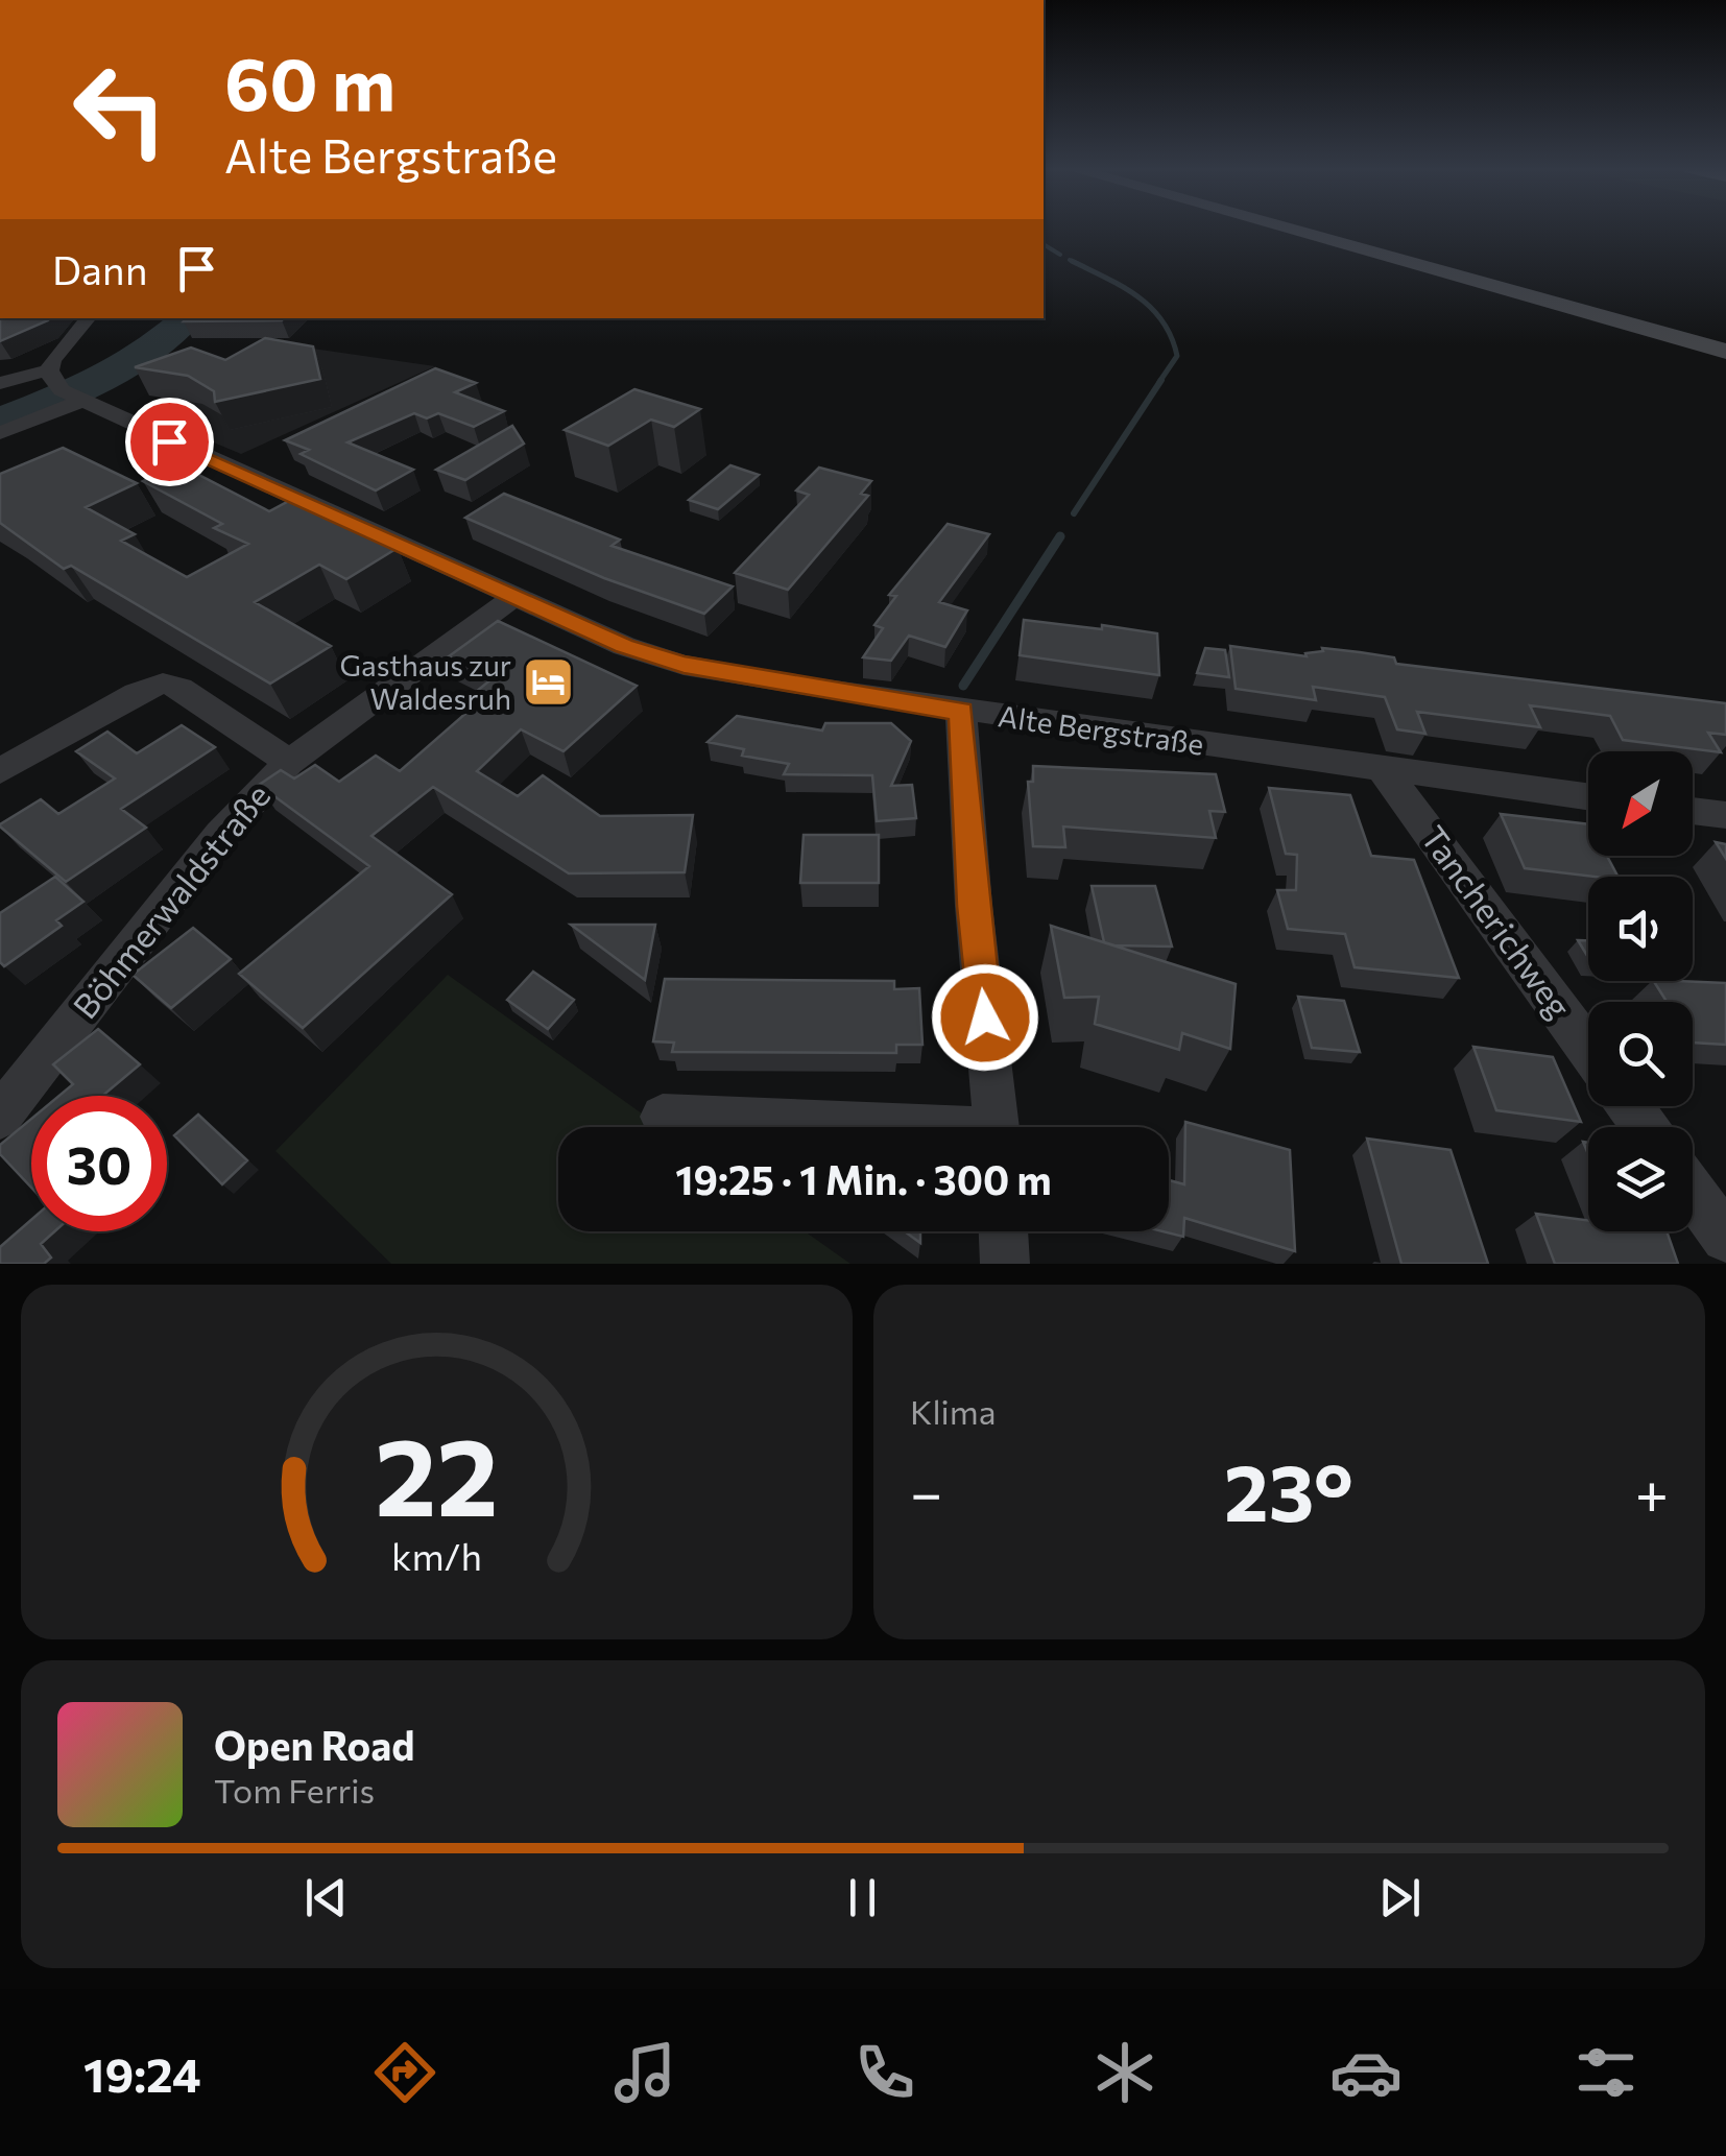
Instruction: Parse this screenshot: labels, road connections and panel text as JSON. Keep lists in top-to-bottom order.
{
  "streets": {
    "street": ["Alte Bergstraße", "Böhmerwaldstraße", "Tancherichweg"]
  },
  "crossings": [
    ["Alte Bergstraße", "Böhmerwaldstraße"],
    ["Alte Bergstraße", "Tancherichweg"]
  ],
  "places": {
    "hotel": ["Gasthaus zur Waldesruh"]
  },
  "north": "bottom left",
  "page": {
    "turn": ["60 m", "Alte Bergstraße"],
    "then": "Dann",
    "limit": "30",
    "trip": "19:25 · 1 Min. · 300 m",
    "tile": "Klima",
    "heat": ["−", "23°", "+"],
    "song": ["Open Road", "Tom Ferris"],
    "tabs": "19:24",
    "gauge": ["22", "km/h"]
  }
}
